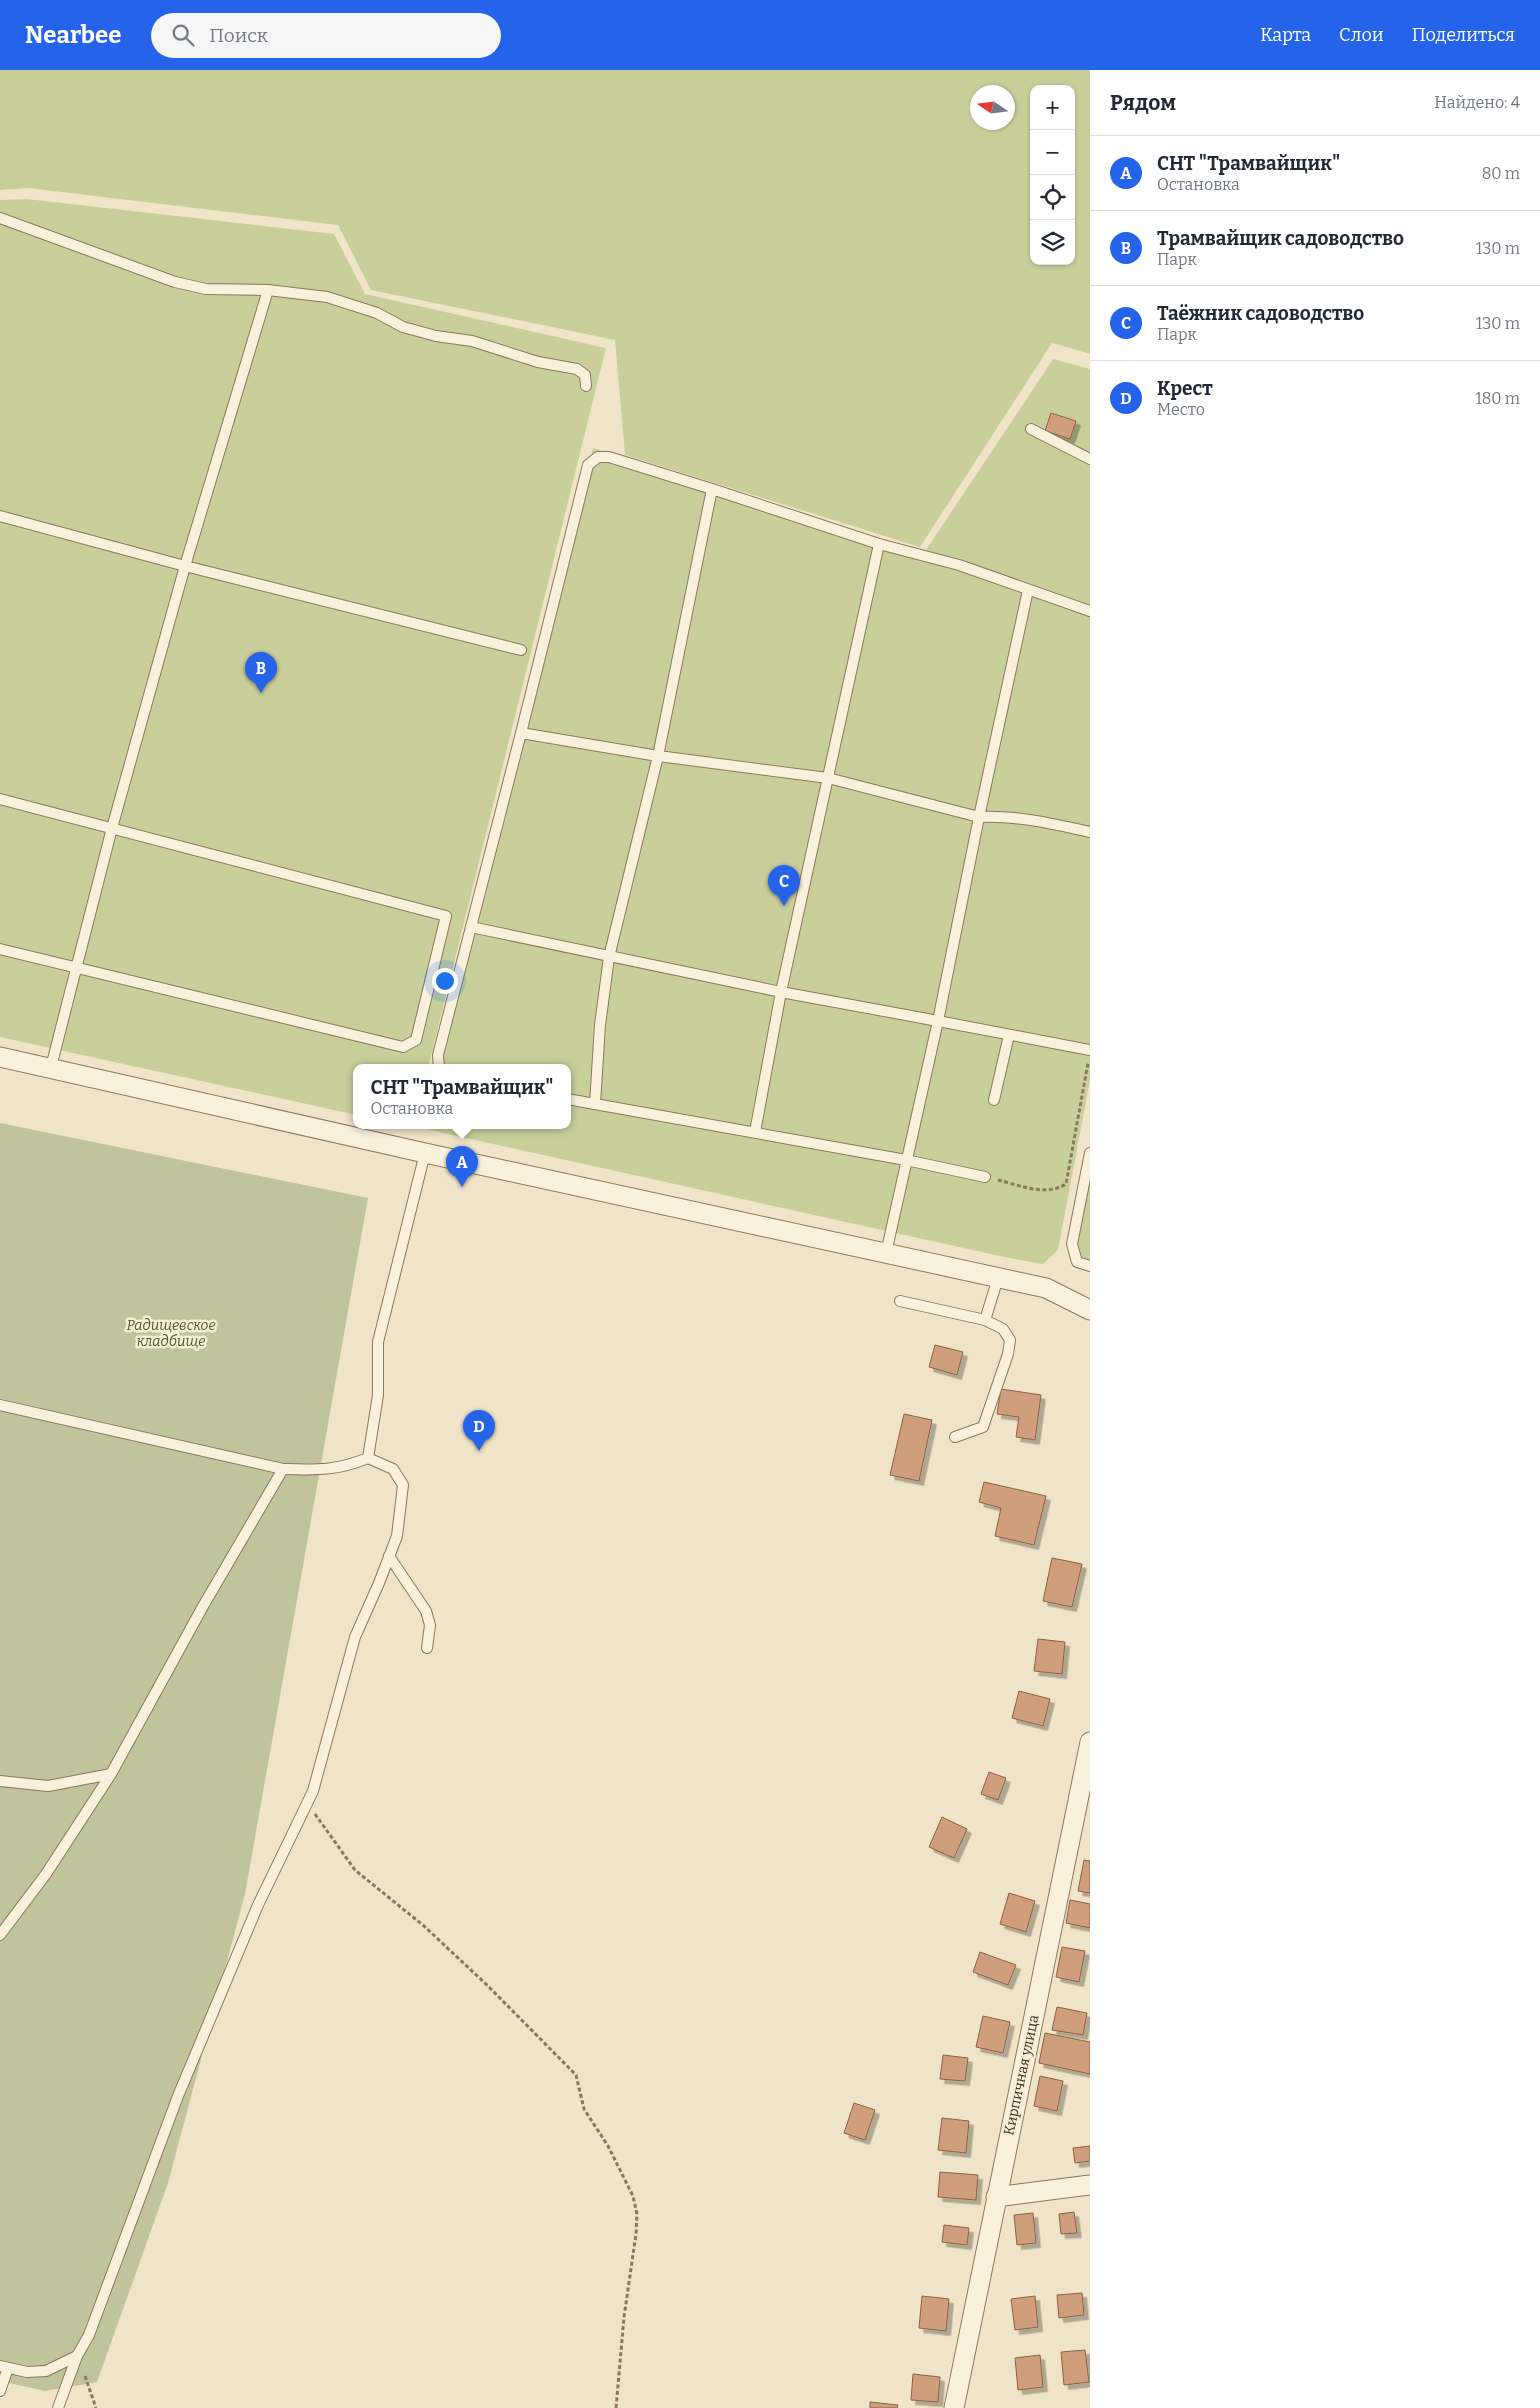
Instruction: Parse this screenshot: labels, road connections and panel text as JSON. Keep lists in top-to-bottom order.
{
  "streets": {
    "street": ["Кирпичная улица"]
  },
  "parks": ["Радищевское кладбище"],
  "north": "left",
  "page": {
    "header": "Nearbee",
    "search": "Поиск",
    "nav": ["Карта", "Слои", "Поделиться"],
    "heading": ["Рядом", "Найдено: 4"],
    "map_buttons": ["+", "−"],
    "list": [
      {
        "mark": "A",
        "name": "СНТ \"Трамвайщик\"",
        "note": "Остановка",
        "value": "80 m"
      },
      {
        "mark": "B",
        "name": "Трамвайщик садоводство",
        "note": "Парк",
        "value": "130 m"
      },
      {
        "mark": "C",
        "name": "Таёжник садоводство",
        "note": "Парк",
        "value": "130 m"
      },
      {
        "mark": "D",
        "name": "Крест",
        "note": "Место",
        "value": "180 m"
      }
    ],
    "pins": [
      "B",
      "C",
      "A",
      "D"
    ],
    "popup": ["СНТ \"Трамвайщик\"", "Остановка"]
  }
}
